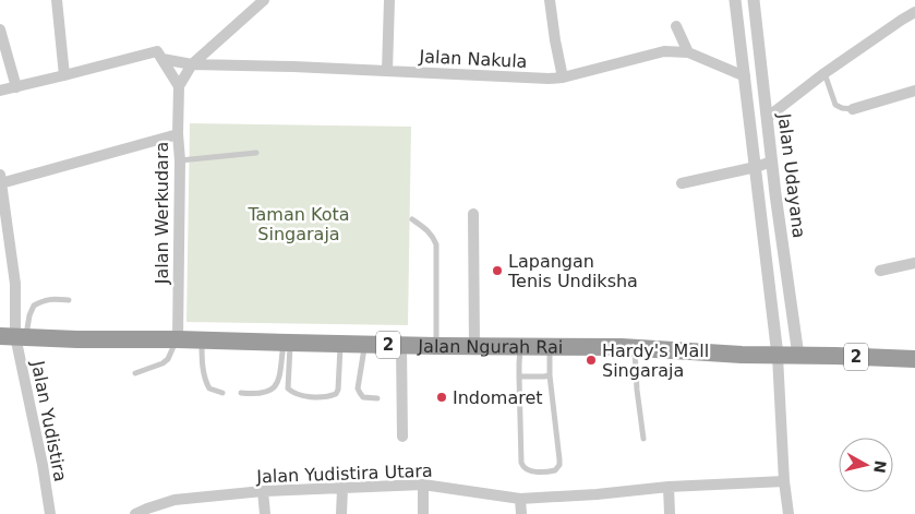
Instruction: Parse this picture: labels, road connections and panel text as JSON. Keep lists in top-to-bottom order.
{
  "streets": {
    "highway": ["2", "Jalan Ngurah Rai"],
    "street": [
      "Jalan Nakula",
      "Jalan Udayana",
      "Jalan Werkudara",
      "Jalan Yudistira",
      "Jalan Yudistira Utara"
    ]
  },
  "crossings": [
    ["Jalan Nakula", "Jalan Udayana"],
    ["Jalan Nakula", "Jalan Werkudara"],
    ["Jalan Udayana", "Jalan Ngurah Rai"],
    ["Jalan Werkudara", "Jalan Ngurah Rai"],
    ["Jalan Ngurah Rai", "Jalan Yudistira"]
  ],
  "parks": ["Taman Kota Singaraja"],
  "places": ["Lapangan Tenis Undiksha", "Hardy's Mall Singaraja", "Indomaret"],
  "north": "right"
}
